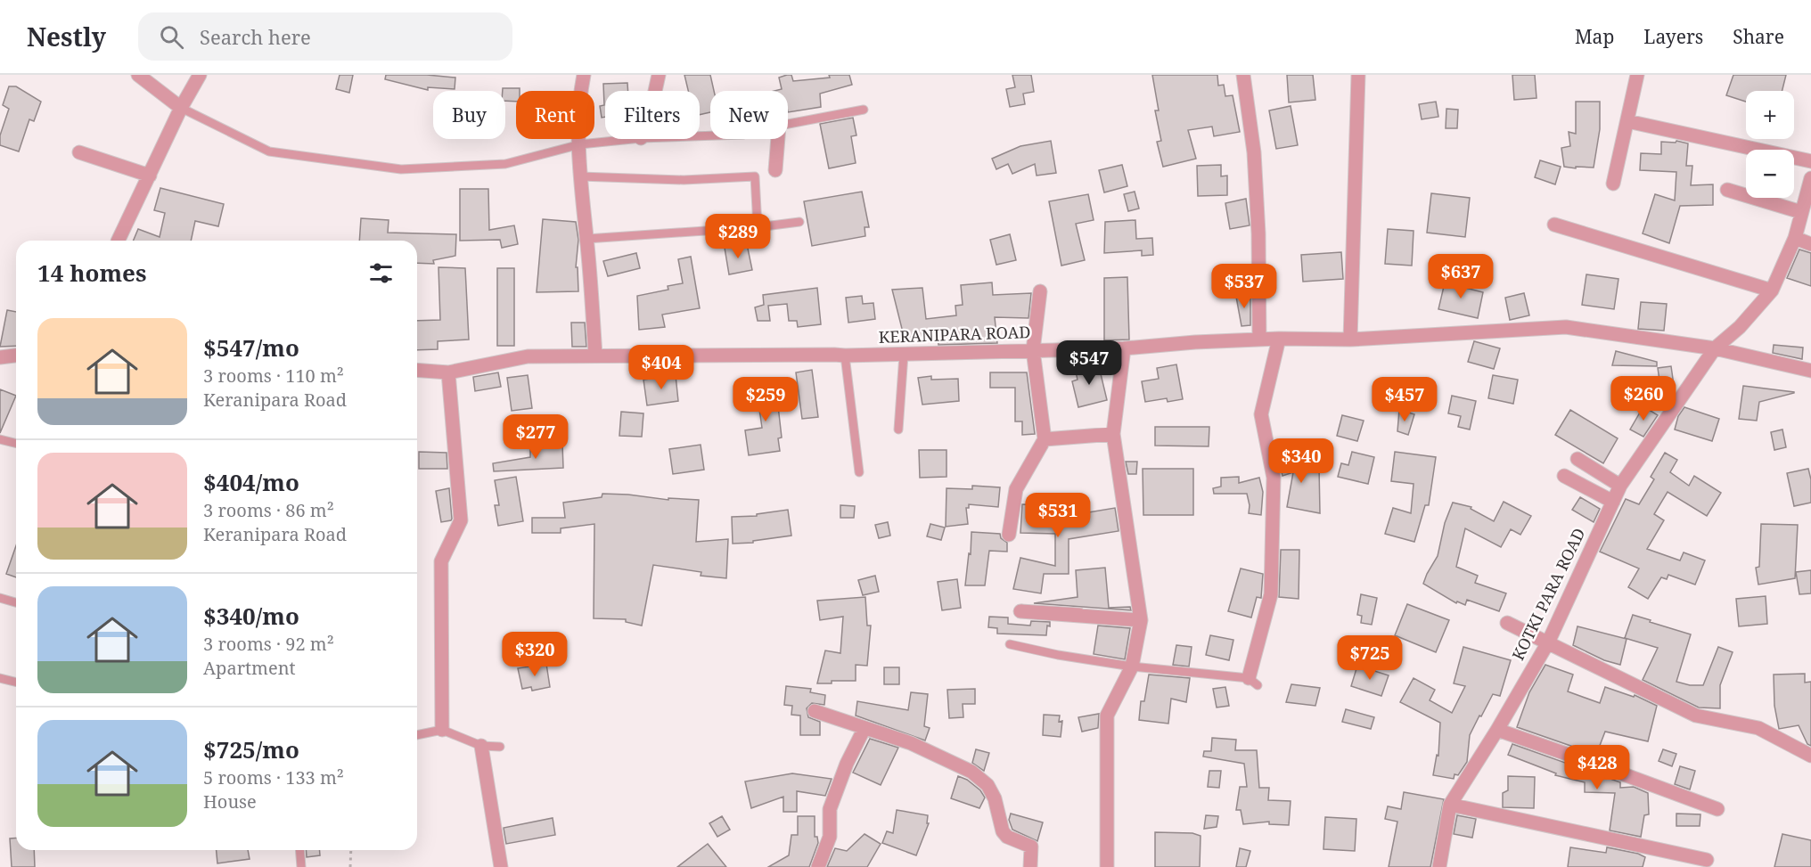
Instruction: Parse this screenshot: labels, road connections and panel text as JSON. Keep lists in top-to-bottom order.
{
  "streets": {
    "street": ["KERANIPARA ROAD", "KOTKI PARA ROAD"]
  },
  "crossings": [
    ["KERANIPARA ROAD", "KOTKI PARA ROAD"]
  ],
  "page": {
    "header": "Nestly",
    "search": "Search here",
    "nav": ["Map", "Layers", "Share"],
    "map_buttons": ["+", "−"],
    "chip": [
      "Buy",
      "Rent",
      "Filters",
      "New"
    ],
    "price": [
      "$289",
      "$637",
      "$537",
      "$547",
      "$404",
      "$260",
      "$259",
      "$457",
      "$277",
      "$340",
      "$531",
      "$320",
      "$725",
      "$428"
    ],
    "heading": "14 homes",
    "list": [
      {
        "name": "$547/mo",
        "note": "3 rooms · 110 m² · Keranipara Road"
      },
      {
        "name": "$404/mo",
        "note": "3 rooms · 86 m² · Keranipara Road"
      },
      {
        "name": "$340/mo",
        "note": "3 rooms · 92 m² · Apartment"
      },
      {
        "name": "$725/mo",
        "note": "5 rooms · 133 m² · House"
      }
    ]
  }
}
